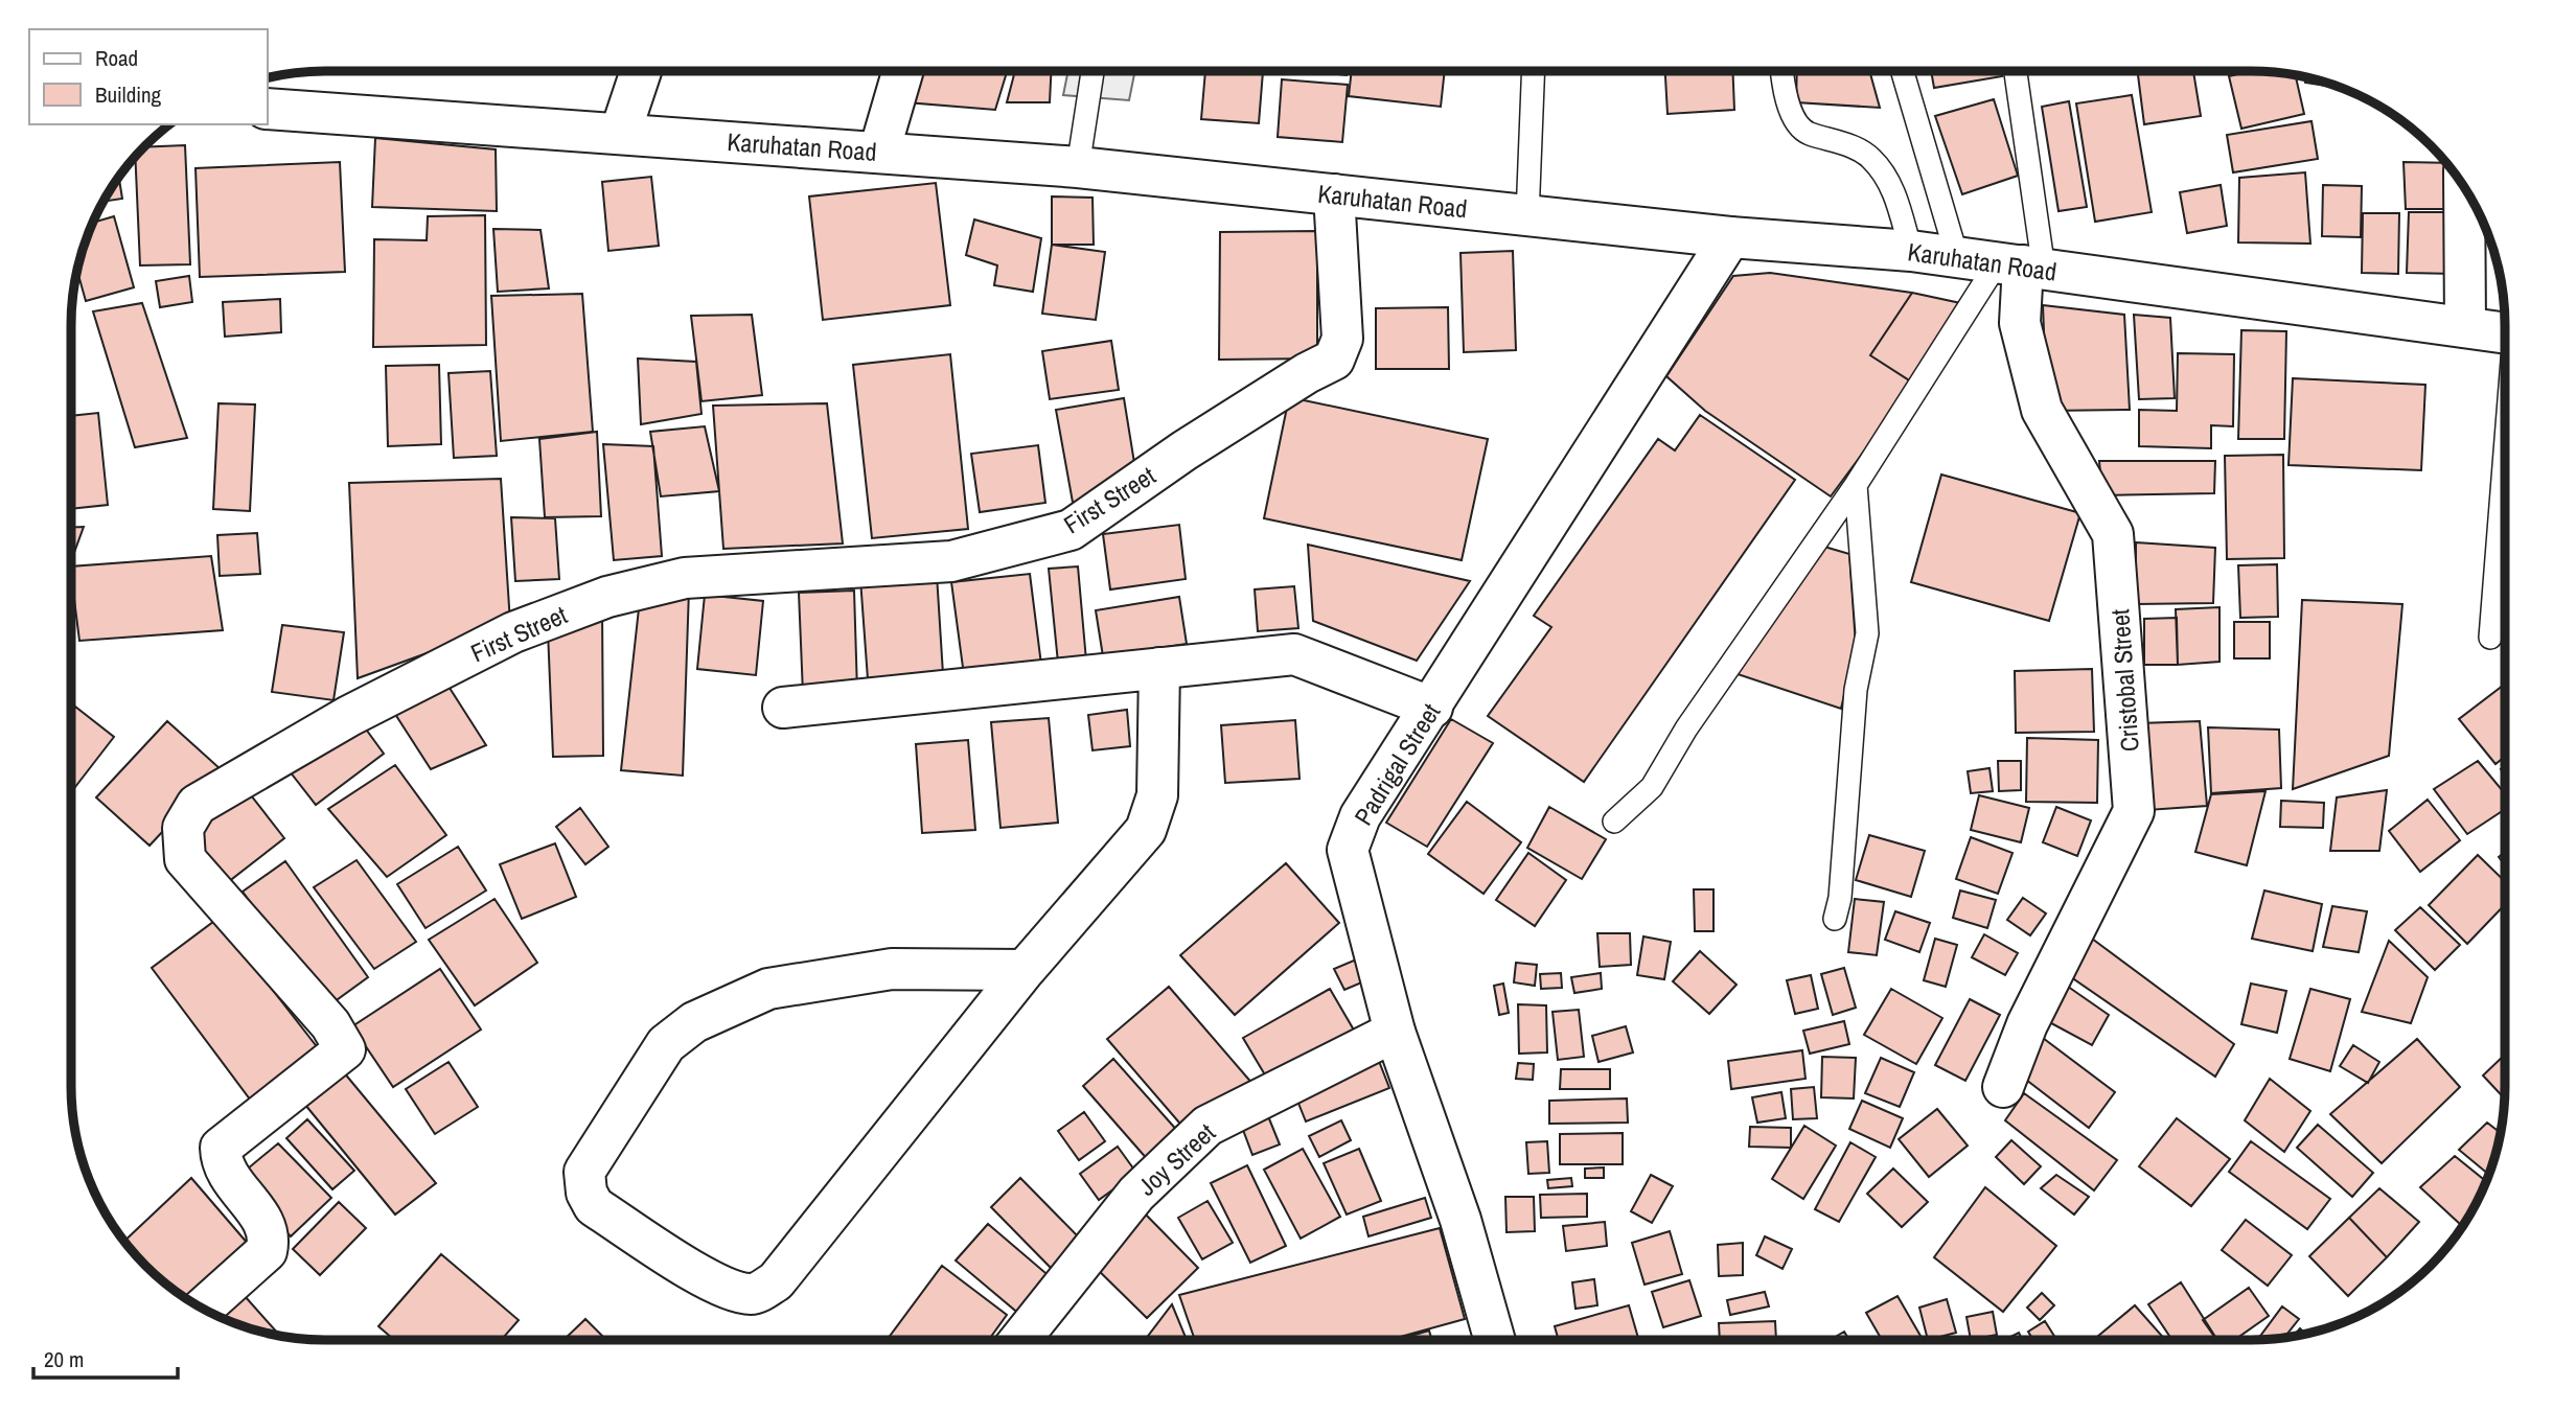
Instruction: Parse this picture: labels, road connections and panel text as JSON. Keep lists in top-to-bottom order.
{
  "streets": {
    "street": [
      "Karuhatan Road",
      "First Street",
      "Cristobal Street",
      "Padrigal Street",
      "Joy Street"
    ]
  },
  "crossings": [
    ["Karuhatan Road", "First Street"],
    ["Karuhatan Road", "Cristobal Street"],
    ["Karuhatan Road", "Padrigal Street"],
    ["Padrigal Street", "Joy Street"]
  ],
  "legend": ["Road", "Building"],
  "scale_bar": "20 m"
}
